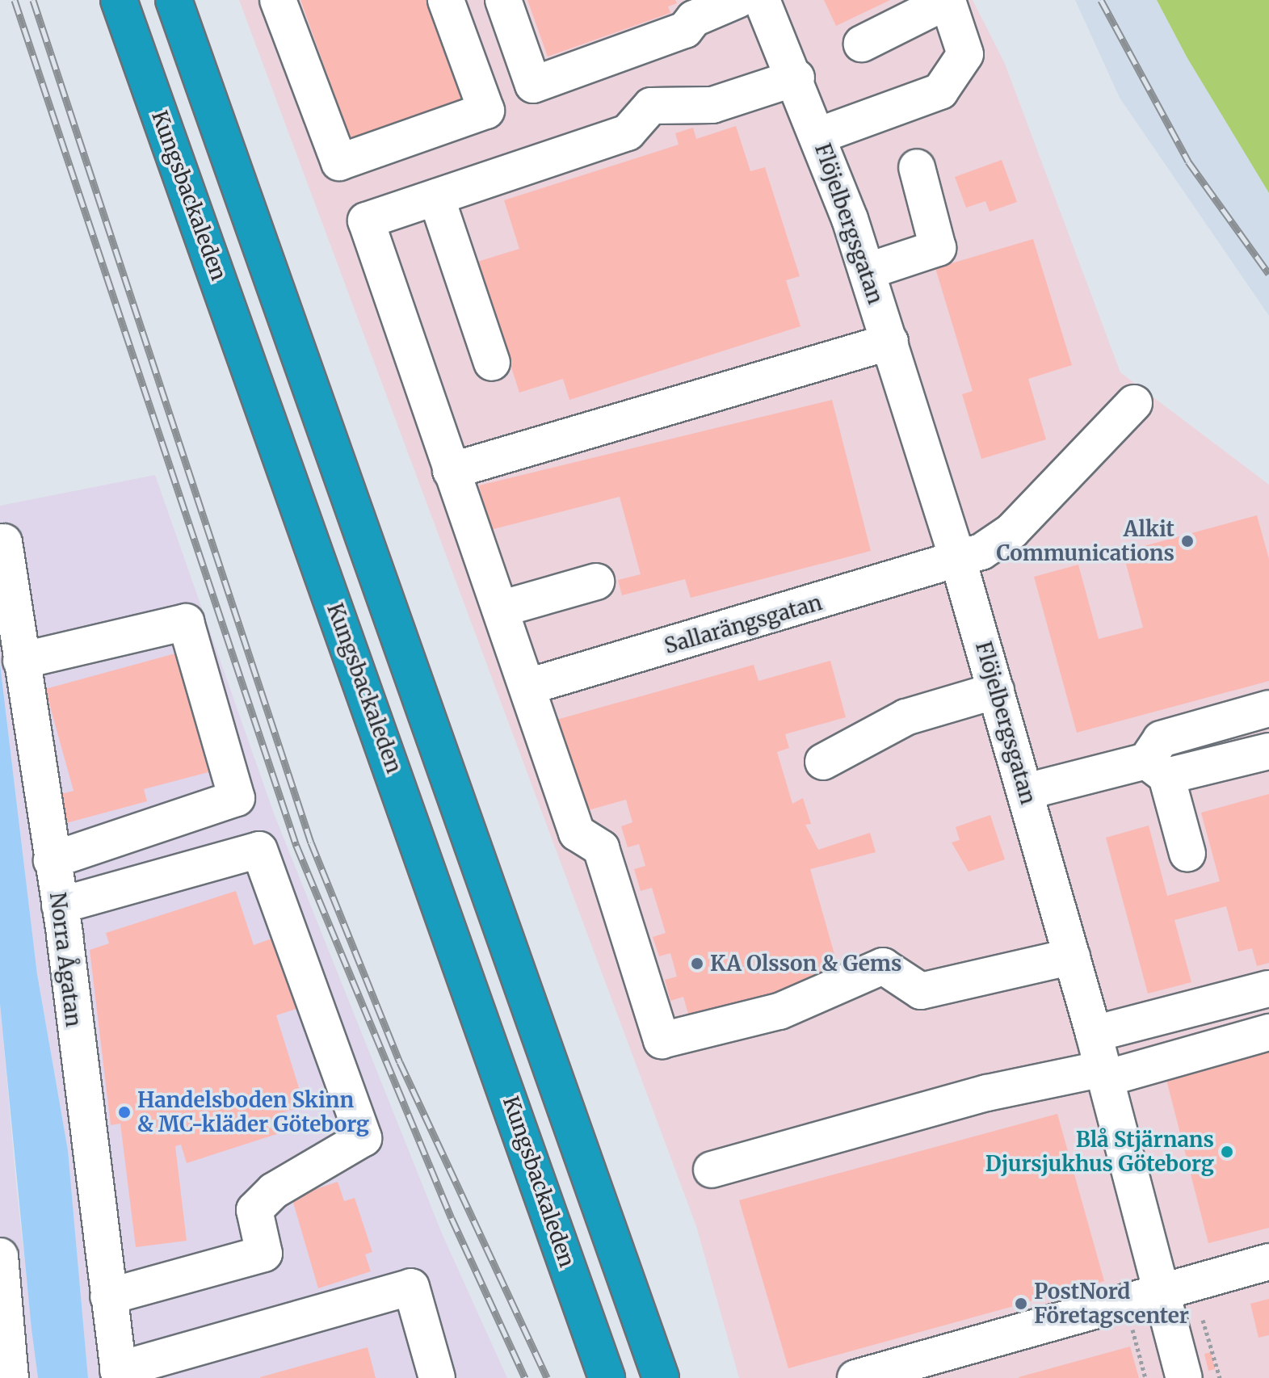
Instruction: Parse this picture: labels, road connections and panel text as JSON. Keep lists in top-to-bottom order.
{
  "streets": {
    "highway": ["Kungsbackaleden"],
    "street": ["Flöjelbergsgatan", "Sallarängsgatan", "Norra Ågatan"]
  },
  "crossings": [
    ["Flöjelbergsgatan", "Sallarängsgatan"]
  ],
  "places": [
    "Alkit Communications",
    "KA Olsson & Gems",
    "Handelsboden Skinn & MC-kläder Göteborg",
    "Blå Stjärnans Djursjukhus Göteborg",
    "PostNord Företagscenter"
  ]
}
